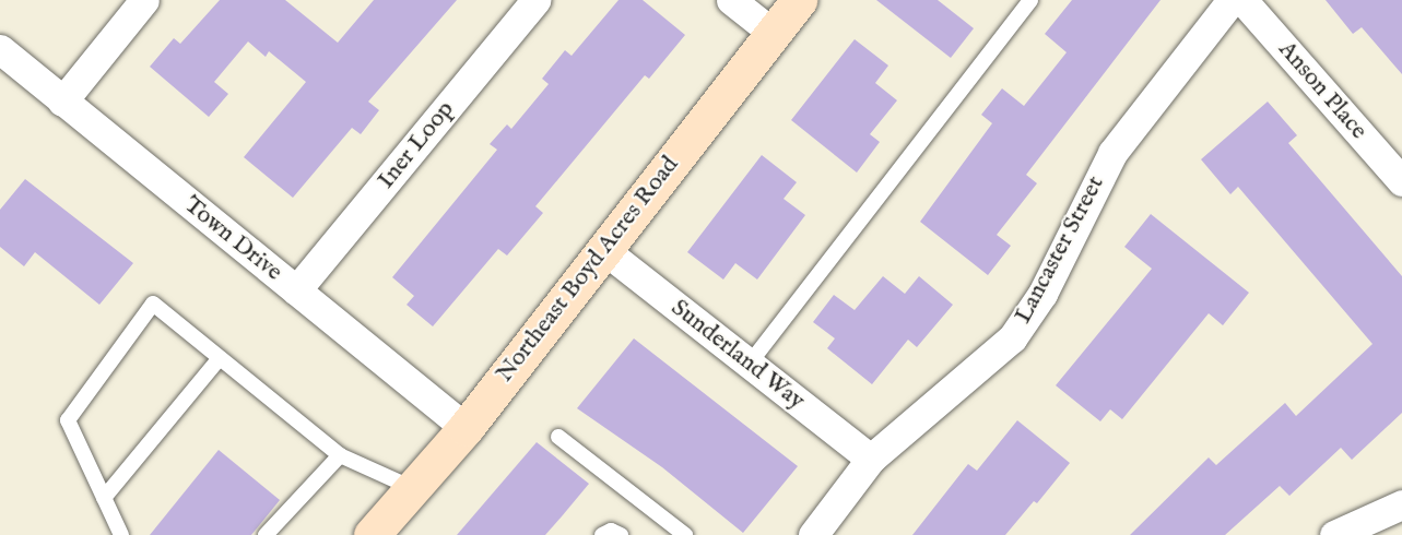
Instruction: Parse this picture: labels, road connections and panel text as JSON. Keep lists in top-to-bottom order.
{
  "streets": {
    "street": [
      "Anson Place",
      "Iner Loop",
      "Town Drive",
      "Lancaster Street",
      "Northeast Boyd Acres Road",
      "Sunderland Way"
    ]
  },
  "crossings": [
    ["Iner Loop", "Town Drive"],
    ["Town Drive", "Northeast Boyd Acres Road"],
    ["Lancaster Street", "Sunderland Way"],
    ["Northeast Boyd Acres Road", "Sunderland Way"]
  ]
}
